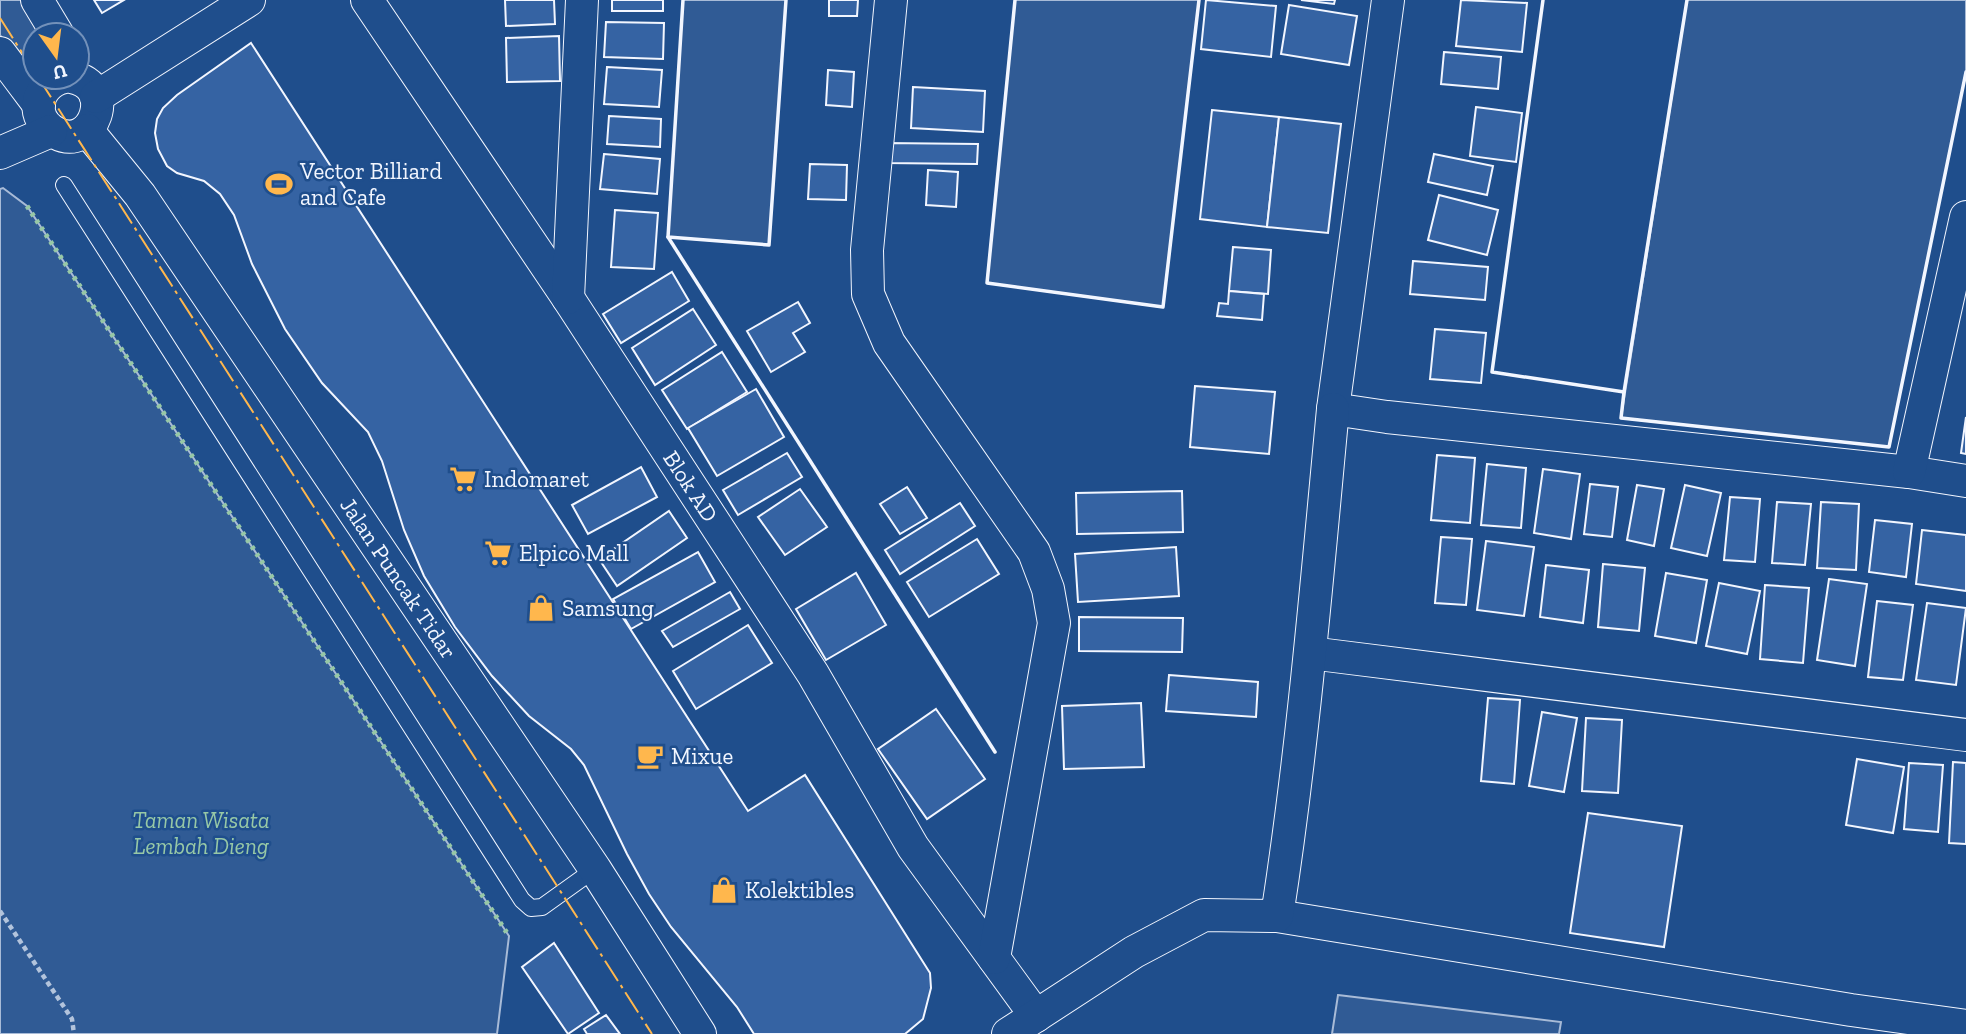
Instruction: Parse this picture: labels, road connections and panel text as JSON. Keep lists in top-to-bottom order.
{
  "streets": {
    "street": ["Blok AD", "Jalan Puncak Tidar"]
  },
  "parks": ["Taman Wisata Lembah Dieng"],
  "places": {
    "sports": ["Vector Billiard and Cafe"],
    "supermarket": ["Indomaret", "Elpico Mall"],
    "shop": ["Samsung", "Kolektibles"],
    "cafe": ["Mixue"]
  },
  "north": "bottom"
}
